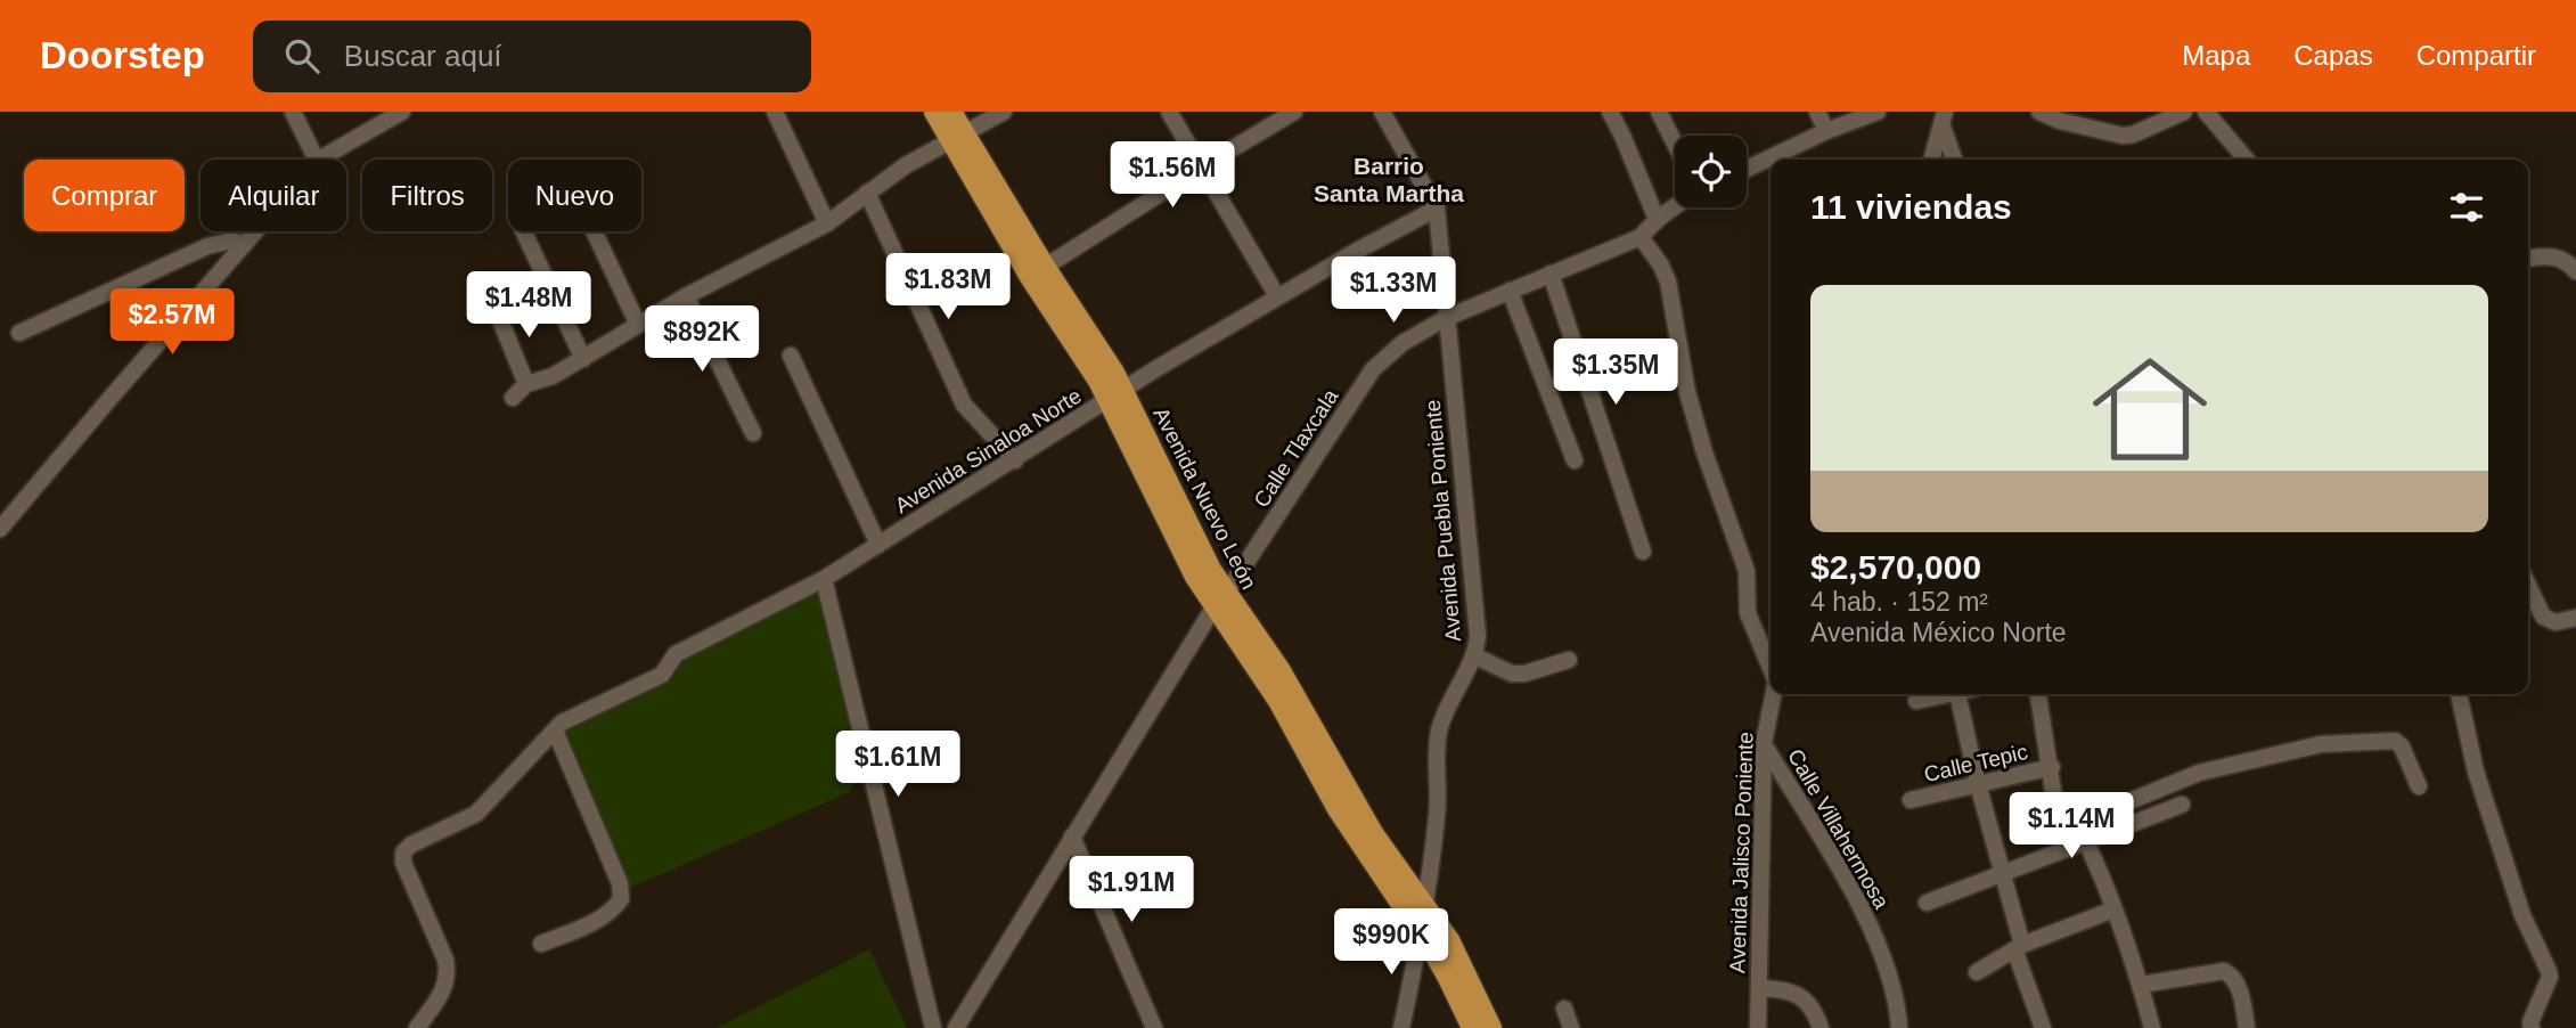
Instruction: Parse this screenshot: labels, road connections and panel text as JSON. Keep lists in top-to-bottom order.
{
  "streets": {
    "main road": ["Avenida Nuevo León"],
    "street": [
      "Calle Tlaxcala",
      "Avenida Sinaloa Norte",
      "Avenida Puebla Poniente",
      "Calle Tepic",
      "Calle Villahermosa",
      "Avenida Jalisco Poniente"
    ]
  },
  "crossings": [
    ["Calle Tlaxcala", "Avenida Nuevo León"],
    ["Calle Tlaxcala", "Avenida Puebla Poniente"],
    ["Avenida Sinaloa Norte", "Avenida Nuevo León"],
    ["Avenida Sinaloa Norte", "Avenida Puebla Poniente"],
    ["Avenida Nuevo León", "Avenida Puebla Poniente"],
    ["Calle Villahermosa", "Avenida Jalisco Poniente"]
  ],
  "districts": ["Barrio Santa Martha"],
  "page": {
    "header": "Doorstep",
    "search": "Buscar aquí",
    "nav": ["Mapa", "Capas", "Compartir"],
    "price": [
      "$1.56M",
      "$1.83M",
      "$1.33M",
      "$1.48M",
      "$2.57M",
      "$892K",
      "$1.35M",
      "$1.61M",
      "$1.14M",
      "$1.91M",
      "$990K"
    ],
    "chip": [
      "Comprar",
      "Alquilar",
      "Filtros",
      "Nuevo"
    ],
    "heading": "11 viviendas",
    "list": [
      {
        "name": "$2,570,000",
        "note": "4 hab. · 152 m² · Avenida México Norte"
      }
    ]
  }
}
